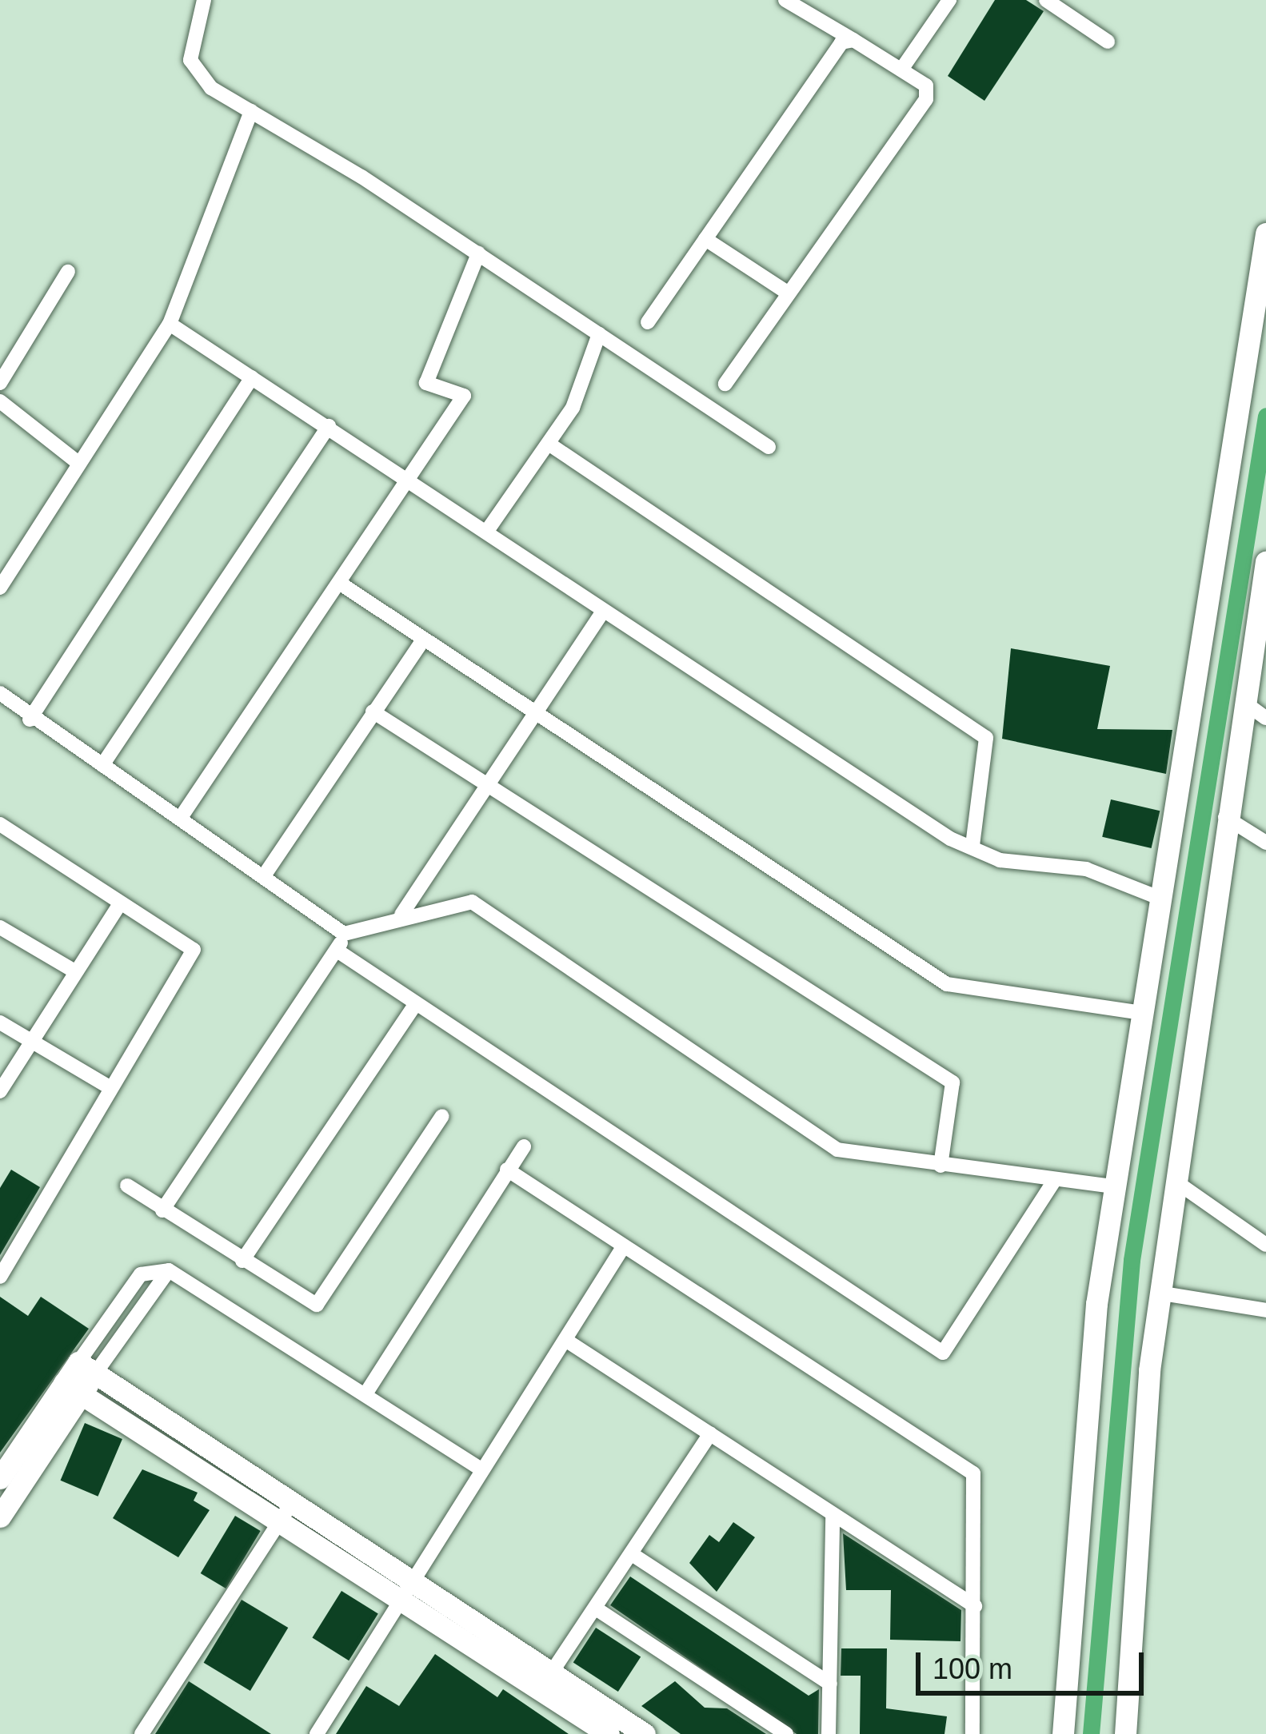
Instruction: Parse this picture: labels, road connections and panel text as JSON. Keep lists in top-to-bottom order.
{
  "scale_bar": "100 m"
}
